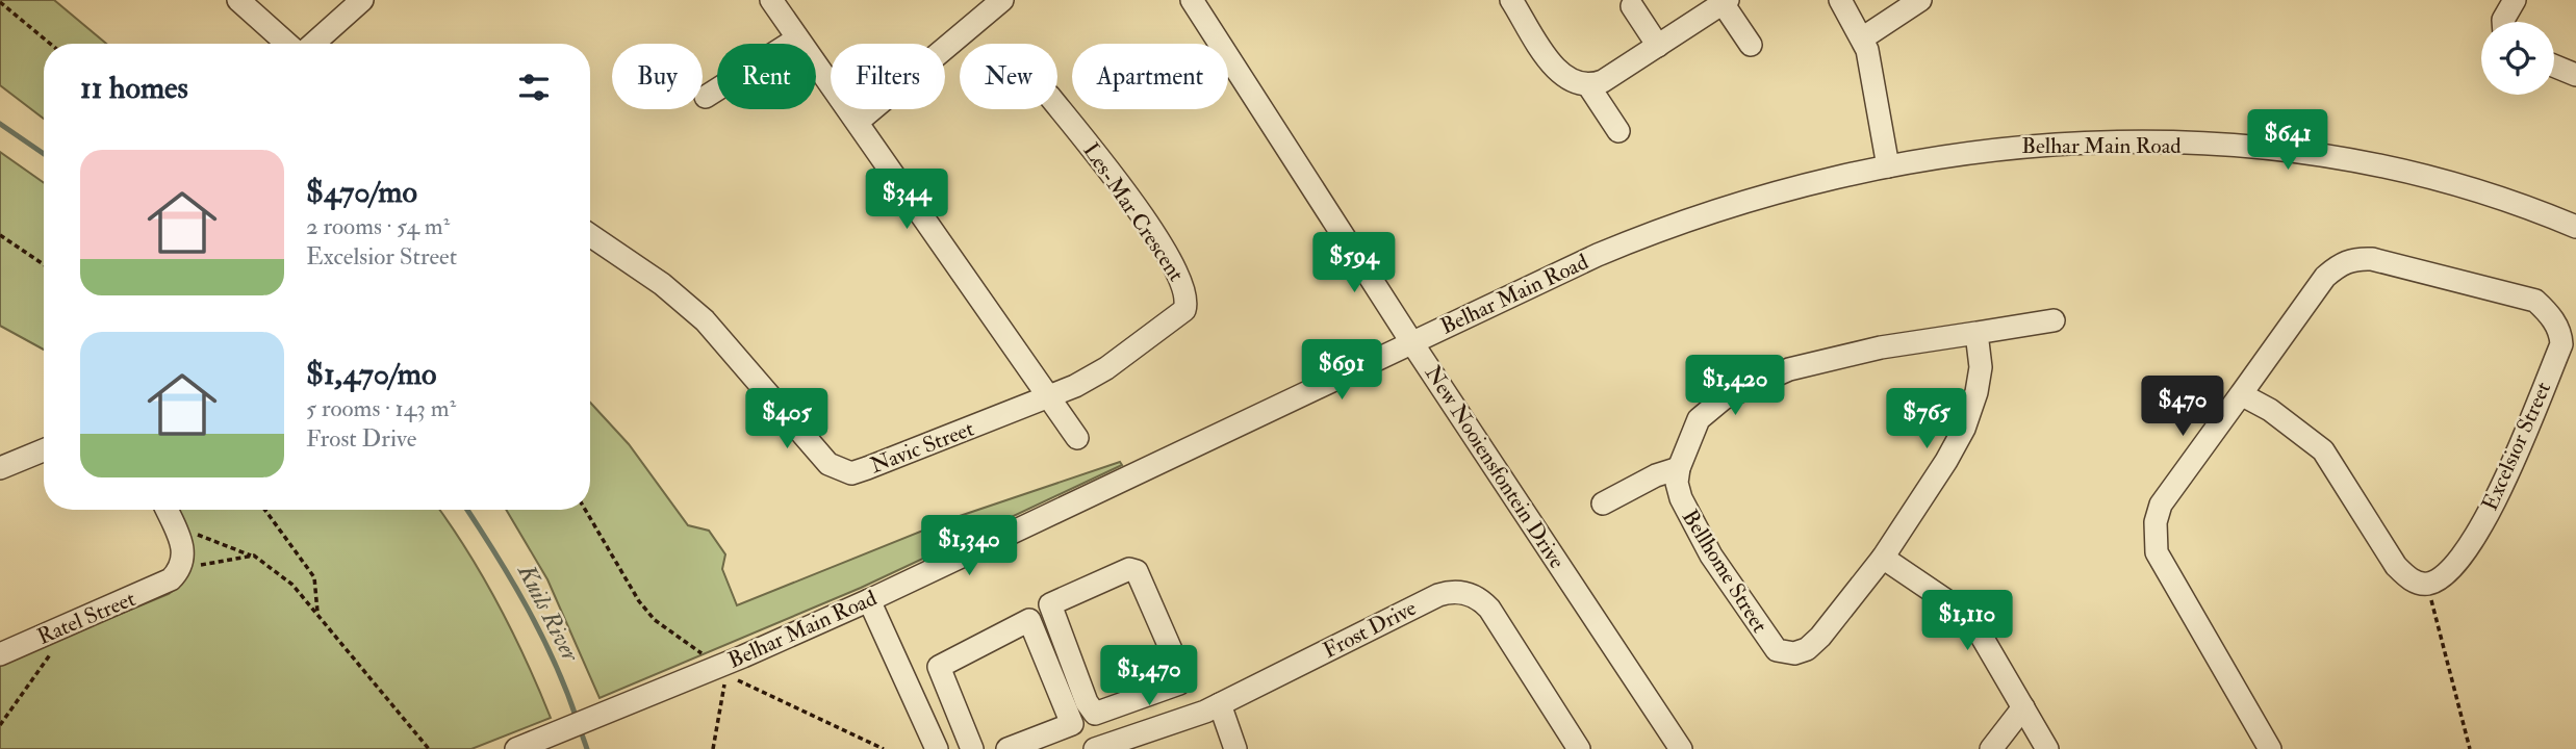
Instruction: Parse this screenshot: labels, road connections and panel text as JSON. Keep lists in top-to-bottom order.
{
  "streets": {
    "street": [
      "Belhar Main Road",
      "Les-Mar Crescent",
      "Excelsior Street",
      "Navic Street",
      "New Nooiensfontein Drive",
      "Bellhome Street",
      "Ratel Street",
      "Frost Drive"
    ]
  },
  "crossings": [
    ["Belhar Main Road", "New Nooiensfontein Drive"],
    ["Les-Mar Crescent", "Navic Street"]
  ],
  "water": ["Kuils River"],
  "page": {
    "chip": [
      "Buy",
      "Rent",
      "Filters",
      "New",
      "Apartment"
    ],
    "heading": "11 homes",
    "price": [
      "$641",
      "$344",
      "$594",
      "$691",
      "$1,420",
      "$470",
      "$405",
      "$765",
      "$1,340",
      "$1,110",
      "$1,470"
    ],
    "list": [
      {
        "name": "$470/mo",
        "note": "2 rooms · 54 m² · Excelsior Street"
      },
      {
        "name": "$1,470/mo",
        "note": "5 rooms · 143 m² · Frost Drive"
      }
    ]
  }
}
